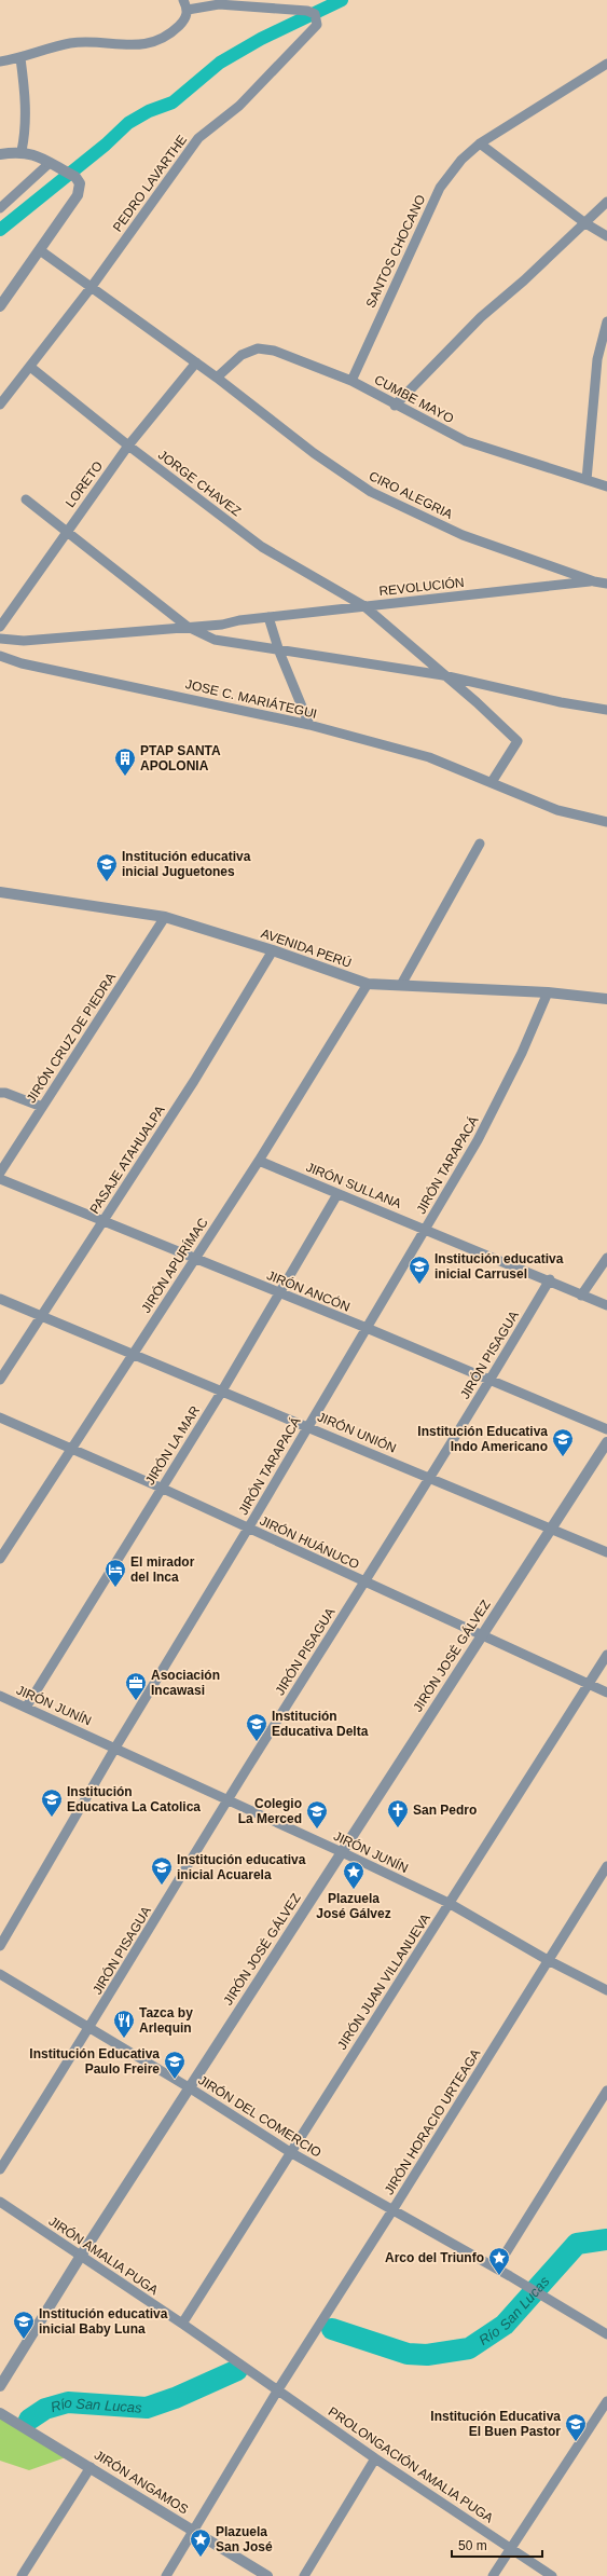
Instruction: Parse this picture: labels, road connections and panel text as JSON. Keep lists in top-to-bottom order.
{
  "streets": {
    "street": [
      "PEDRO LAVARTHE",
      "SANTOS CHOCANO",
      "CUMBE MAYO",
      "JORGE CHAVEZ",
      "LORETO",
      "CIRO ALEGRIA",
      "REVOLUCIÓN",
      "JOSE C. MARIÁTEGUI",
      "AVENIDA PERÚ",
      "JIRÓN CRUZ DE PIEDRA",
      "PASAJE ATAHUALPA",
      "JIRÓN TARAPACÁ",
      "JIRÓN SULLANA",
      "JIRÓN APURÍMAC",
      "JIRÓN ANCÓN",
      "JIRÓN PISAGUA",
      "JIRÓN UNIÓN",
      "JIRÓN LA MAR",
      "JIRÓN HUÁNUCO",
      "JIRÓN JOSÉ GÁLVEZ",
      "JIRÓN JUNÍN",
      "JIRÓN JUAN VILLANUEVA",
      "JIRÓN DEL COMERCIO",
      "JIRÓN HORACIO URTEAGA",
      "JIRÓN AMALIA PUGA",
      "PROLONGACIÓN AMALIA PUGA",
      "JIRÓN ANGAMOS"
    ]
  },
  "crossings": [
    ["PEDRO LAVARTHE", "JORGE CHAVEZ"],
    ["PEDRO LAVARTHE", "CIRO ALEGRIA"],
    ["SANTOS CHOCANO", "CUMBE MAYO"],
    ["CUMBE MAYO", "CIRO ALEGRIA"],
    ["JORGE CHAVEZ", "LORETO"],
    ["JORGE CHAVEZ", "REVOLUCIÓN"],
    ["JORGE CHAVEZ", "JOSE C. MARIÁTEGUI"],
    ["LORETO", "CIRO ALEGRIA"],
    ["CIRO ALEGRIA", "REVOLUCIÓN"],
    ["AVENIDA PERÚ", "JIRÓN CRUZ DE PIEDRA"],
    ["AVENIDA PERÚ", "PASAJE ATAHUALPA"],
    ["AVENIDA PERÚ", "JIRÓN TARAPACÁ"],
    ["AVENIDA PERÚ", "JIRÓN APURÍMAC"],
    ["PASAJE ATAHUALPA", "JIRÓN ANCÓN"],
    ["PASAJE ATAHUALPA", "JIRÓN UNIÓN"],
    ["JIRÓN TARAPACÁ", "JIRÓN SULLANA"],
    ["JIRÓN TARAPACÁ", "JIRÓN ANCÓN"],
    ["JIRÓN TARAPACÁ", "JIRÓN UNIÓN"],
    ["JIRÓN TARAPACÁ", "JIRÓN HUÁNUCO"],
    ["JIRÓN TARAPACÁ", "JIRÓN JUNÍN"],
    ["JIRÓN SULLANA", "JIRÓN APURÍMAC"],
    ["JIRÓN SULLANA", "JIRÓN PISAGUA"],
    ["JIRÓN SULLANA", "JIRÓN LA MAR"],
    ["JIRÓN APURÍMAC", "JIRÓN ANCÓN"],
    ["JIRÓN APURÍMAC", "JIRÓN UNIÓN"],
    ["JIRÓN APURÍMAC", "JIRÓN HUÁNUCO"],
    ["JIRÓN ANCÓN", "JIRÓN PISAGUA"],
    ["JIRÓN ANCÓN", "JIRÓN LA MAR"],
    ["JIRÓN PISAGUA", "JIRÓN UNIÓN"],
    ["JIRÓN PISAGUA", "JIRÓN HUÁNUCO"],
    ["JIRÓN PISAGUA", "JIRÓN JUNÍN"],
    ["JIRÓN PISAGUA", "JIRÓN DEL COMERCIO"],
    ["JIRÓN UNIÓN", "JIRÓN LA MAR"],
    ["JIRÓN UNIÓN", "JIRÓN JOSÉ GÁLVEZ"],
    ["JIRÓN LA MAR", "JIRÓN HUÁNUCO"],
    ["JIRÓN LA MAR", "JIRÓN JUNÍN"],
    ["JIRÓN HUÁNUCO", "JIRÓN JOSÉ GÁLVEZ"],
    ["JIRÓN HUÁNUCO", "JIRÓN JUAN VILLANUEVA"],
    ["JIRÓN JOSÉ GÁLVEZ", "JIRÓN JUNÍN"],
    ["JIRÓN JOSÉ GÁLVEZ", "JIRÓN DEL COMERCIO"],
    ["JIRÓN JOSÉ GÁLVEZ", "JIRÓN AMALIA PUGA"],
    ["JIRÓN JUNÍN", "JIRÓN JUAN VILLANUEVA"],
    ["JIRÓN JUNÍN", "JIRÓN HORACIO URTEAGA"],
    ["JIRÓN JUAN VILLANUEVA", "JIRÓN DEL COMERCIO"],
    ["JIRÓN JUAN VILLANUEVA", "JIRÓN AMALIA PUGA"],
    ["JIRÓN DEL COMERCIO", "JIRÓN HORACIO URTEAGA"],
    ["JIRÓN HORACIO URTEAGA", "JIRÓN AMALIA PUGA"],
    ["JIRÓN HORACIO URTEAGA", "PROLONGACIÓN AMALIA PUGA"],
    ["JIRÓN HORACIO URTEAGA", "JIRÓN ANGAMOS"],
    ["JIRÓN AMALIA PUGA", "PROLONGACIÓN AMALIA PUGA"]
  ],
  "water": ["Río San Lucas"],
  "places": {
    "building": ["PTAP SANTA APOLONIA"],
    "school or university": [
      "Institución educativa inicial Juguetones",
      "Institución educativa inicial Carrusel",
      "Institución Educativa Indo Americano",
      "Institución Educativa Delta",
      "Institución Educativa La Catolica",
      "Colegio La Merced",
      "Institución educativa inicial Acuarela",
      "Institución Educativa Paulo Freire",
      "Institución educativa inicial Baby Luna",
      "Institución Educativa El Buen Pastor"
    ],
    "hotel": ["El mirador del Inca"],
    "office": ["Asociación Incawasi"],
    "church": ["San Pedro"],
    "place": ["Plazuela José Gálvez", "Arco del Triunfo", "Plazuela San José"],
    "restaurant": ["Tazca by Arlequin"]
  },
  "scale_bar": "50 m"
}
